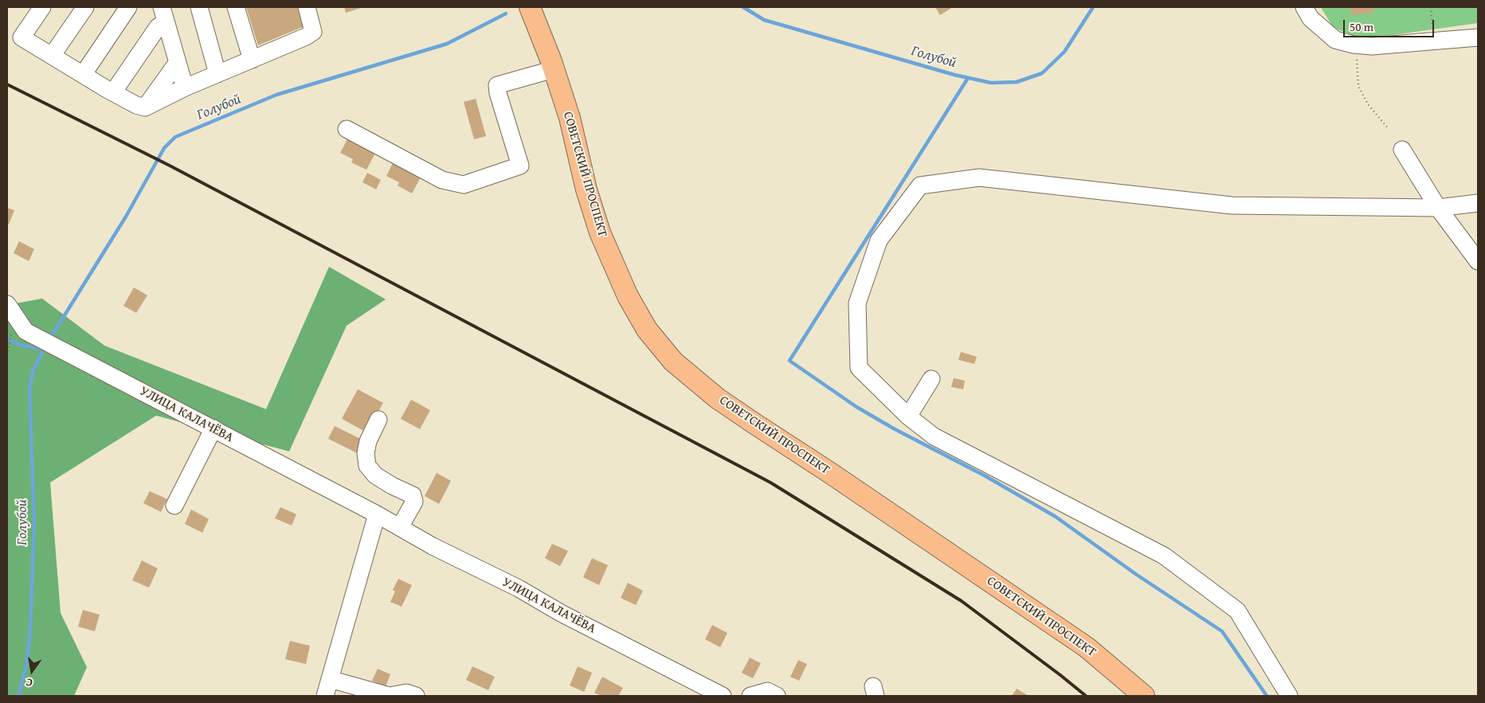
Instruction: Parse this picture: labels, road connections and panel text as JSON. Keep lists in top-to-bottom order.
{
  "streets": {
    "main road": ["СОВЕТСКИЙ ПРОСПЕКТ"],
    "street": ["УЛИЦА КАЛАЧЁВА"]
  },
  "water": ["Голубой"],
  "scale_bar": "50 m",
  "north": "bottom"
}
